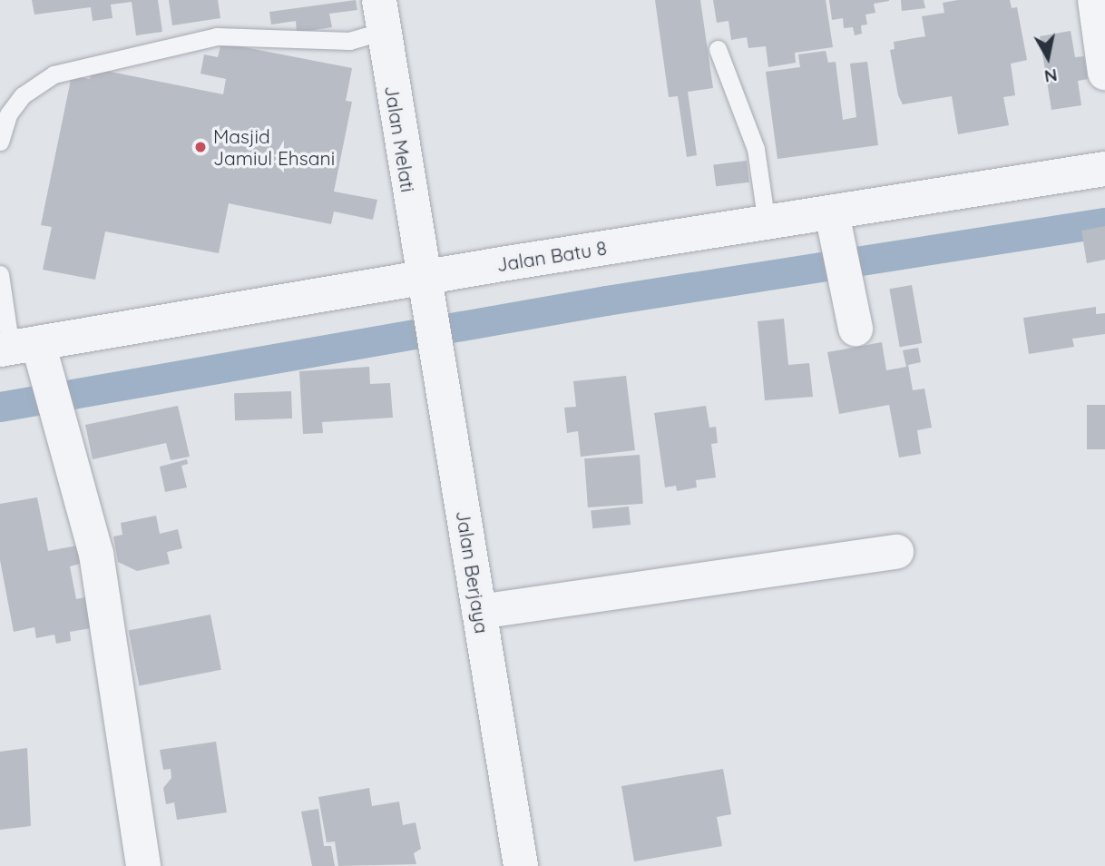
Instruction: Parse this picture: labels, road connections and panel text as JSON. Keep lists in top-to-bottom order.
{
  "streets": {
    "street": ["Jalan Melati", "Jalan Batu 8", "Jalan Berjaya"]
  },
  "crossings": [
    ["Jalan Melati", "Jalan Batu 8"],
    ["Jalan Melati", "Jalan Berjaya"],
    ["Jalan Batu 8", "Jalan Berjaya"]
  ],
  "places": ["Masjid Jamiul Ehsani"],
  "north": "bottom"
}
